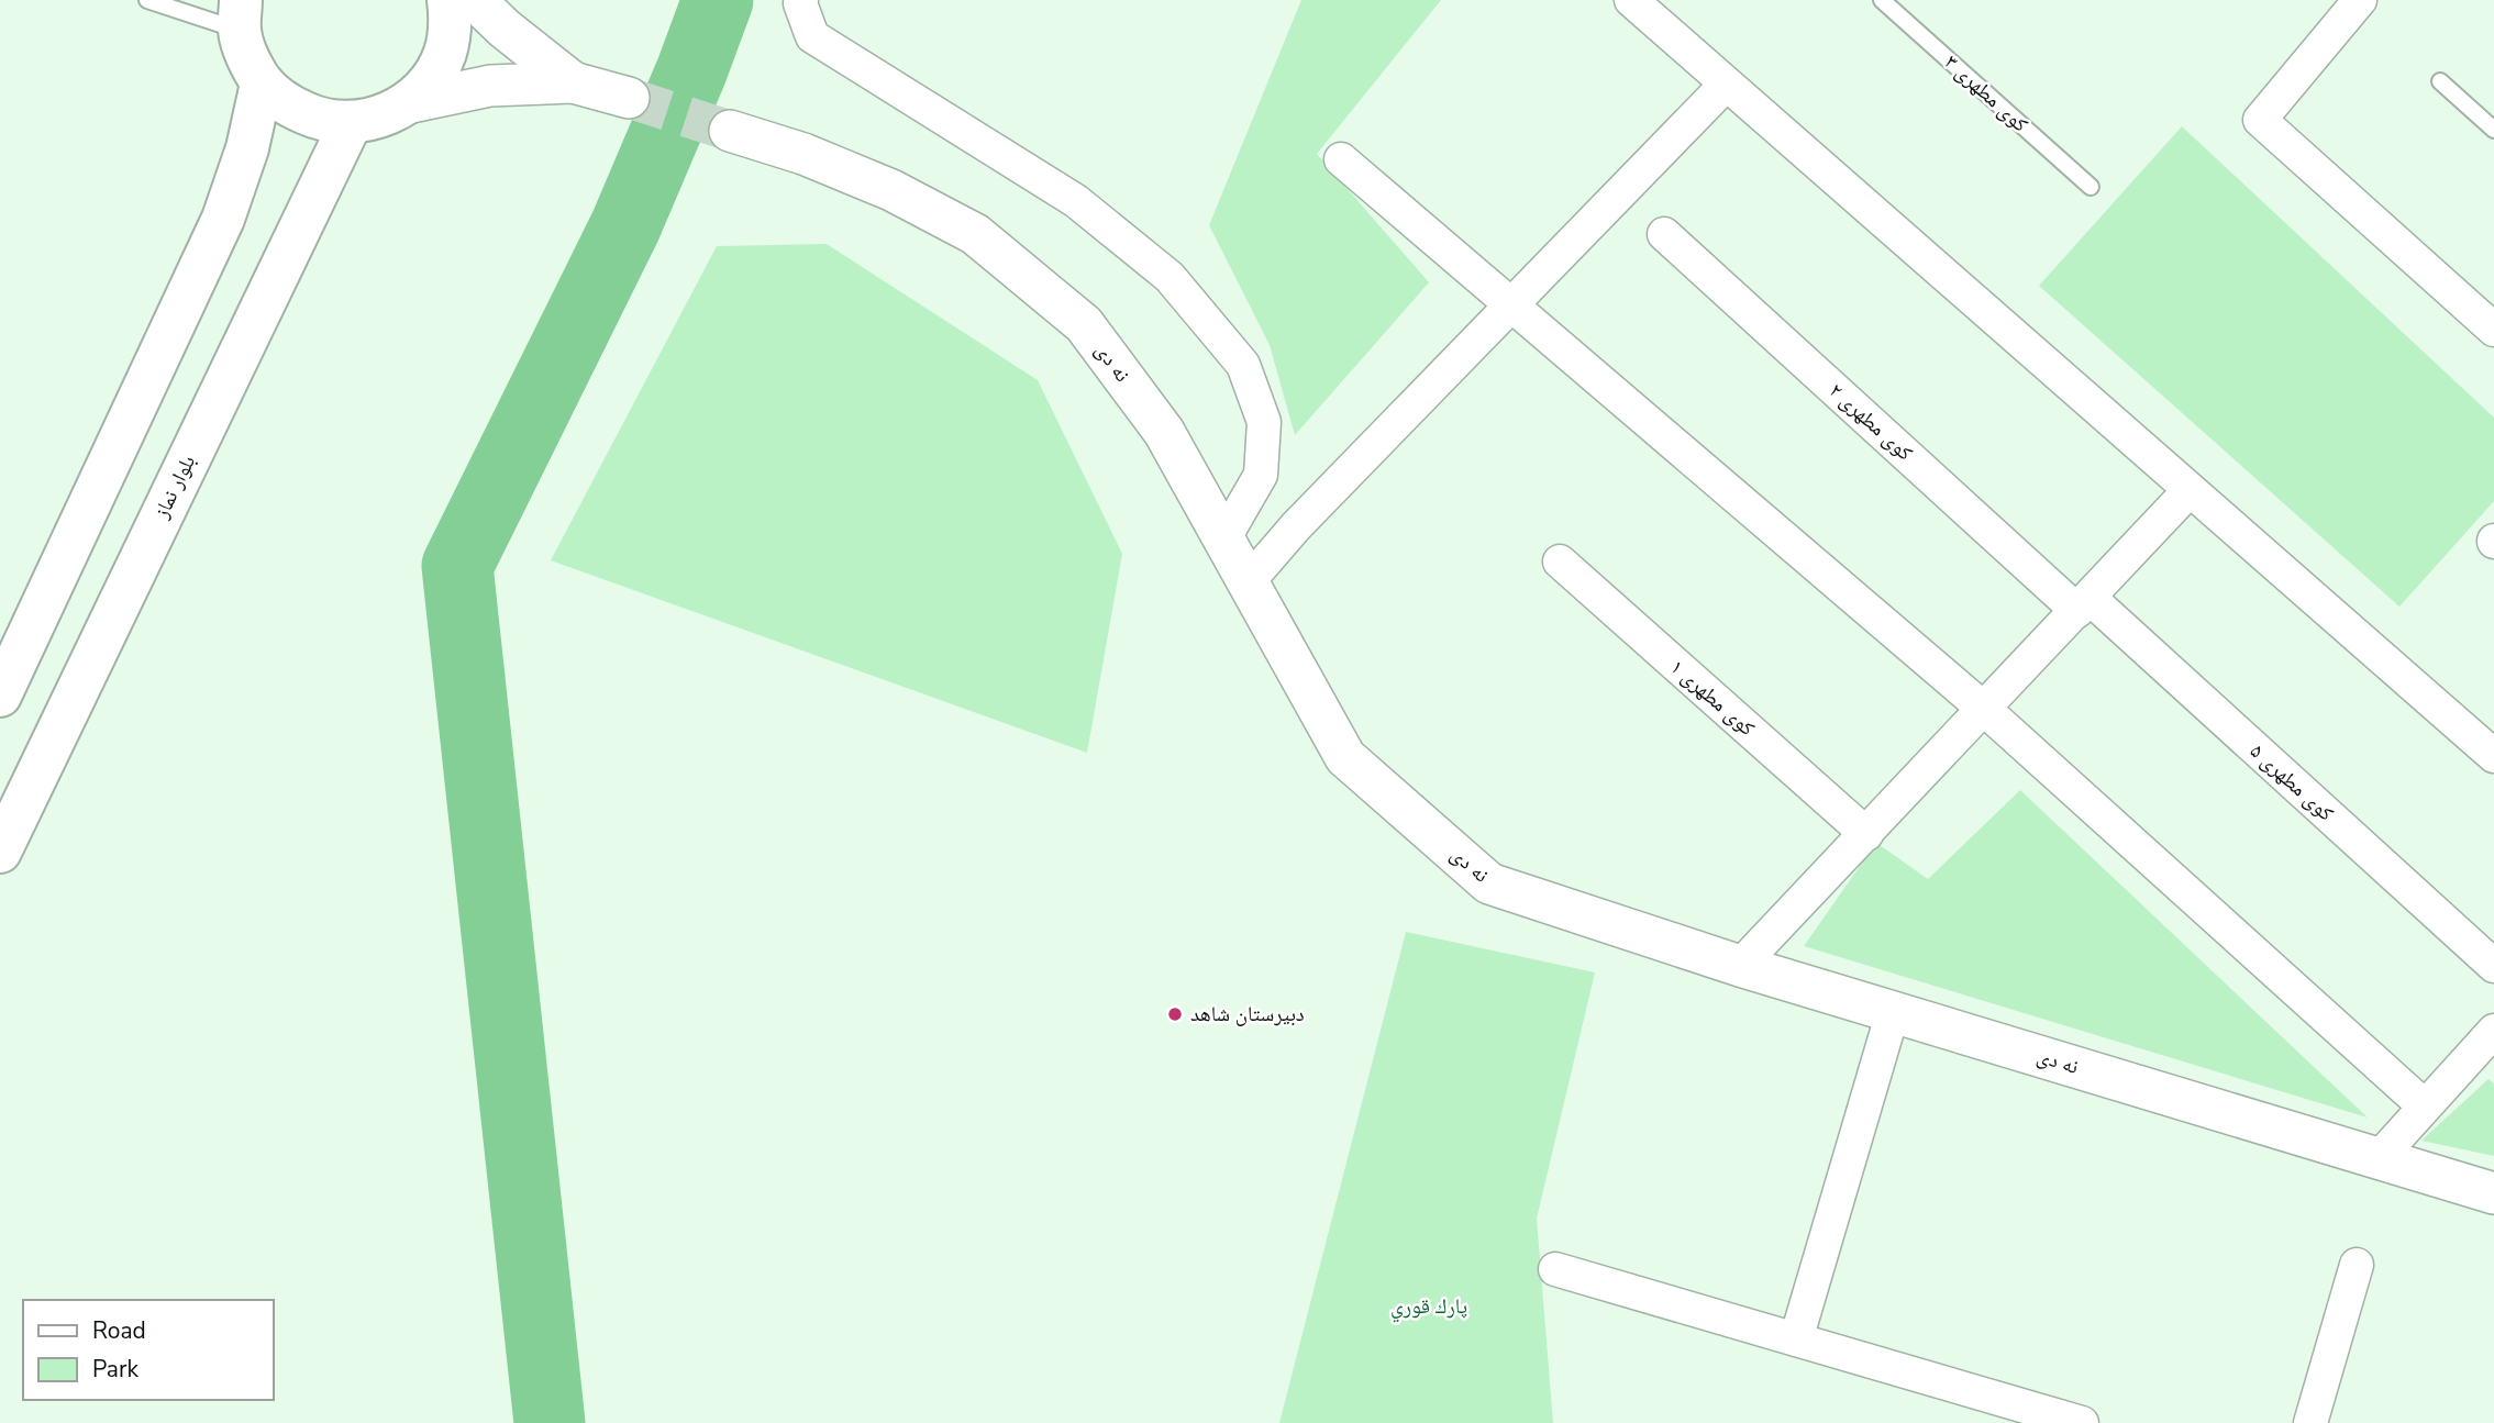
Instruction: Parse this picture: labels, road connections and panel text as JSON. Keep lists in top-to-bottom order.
{
  "streets": {
    "main road": ["بلوار نماز"],
    "street": [
      "نه دی",
      "کوی مطهری ۲",
      "کوی مطهری ۱",
      "کوی مطهری ۵"
    ],
    "lane": ["کوی مطهری ۳"]
  },
  "crossings": [
    ["کوی مطهری ۲", "کوی مطهری ۵"]
  ],
  "parks": ["پارك قوري"],
  "places": ["دبیرستان شاهد"],
  "legend": ["Road", "Park"]
}
